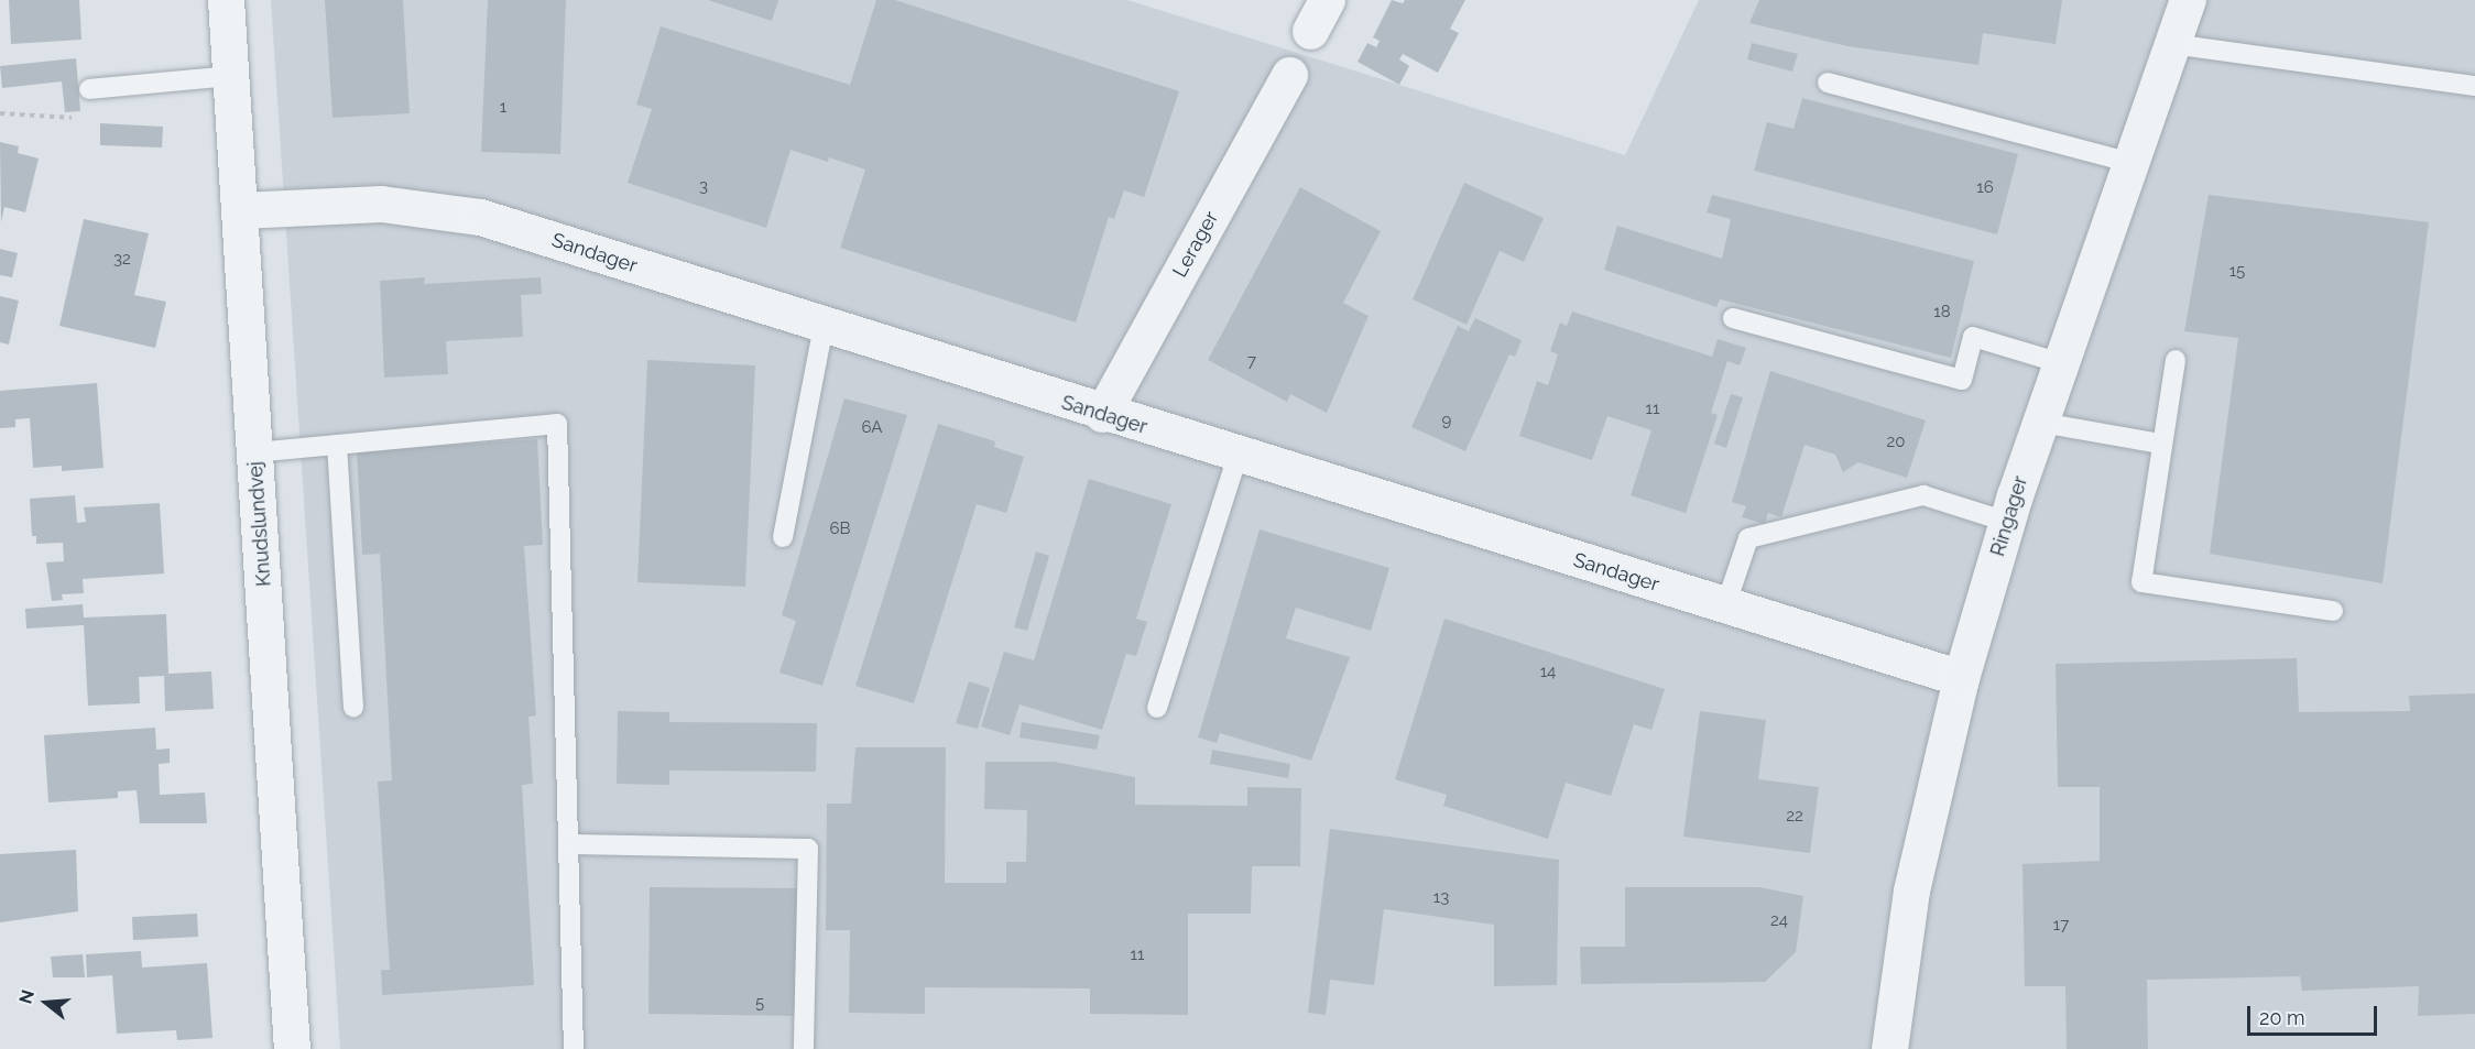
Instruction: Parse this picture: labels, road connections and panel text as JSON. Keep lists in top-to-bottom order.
{
  "streets": {
    "street": [
      "Lerager",
      "Sandager",
      "Ringager",
      "Knudslundvej"
    ]
  },
  "crossings": [
    ["Lerager", "Sandager"],
    ["Sandager", "Ringager"],
    ["Sandager", "Knudslundvej"]
  ],
  "house_numbers": [
    "1",
    "3",
    "16",
    "32",
    "15",
    "18",
    "7",
    "11",
    "9",
    "6A",
    "20",
    "6B",
    "14",
    "22",
    "13",
    "24",
    "17",
    "11",
    "5"
  ],
  "scale_bar": "20 m",
  "north": "left"
}
